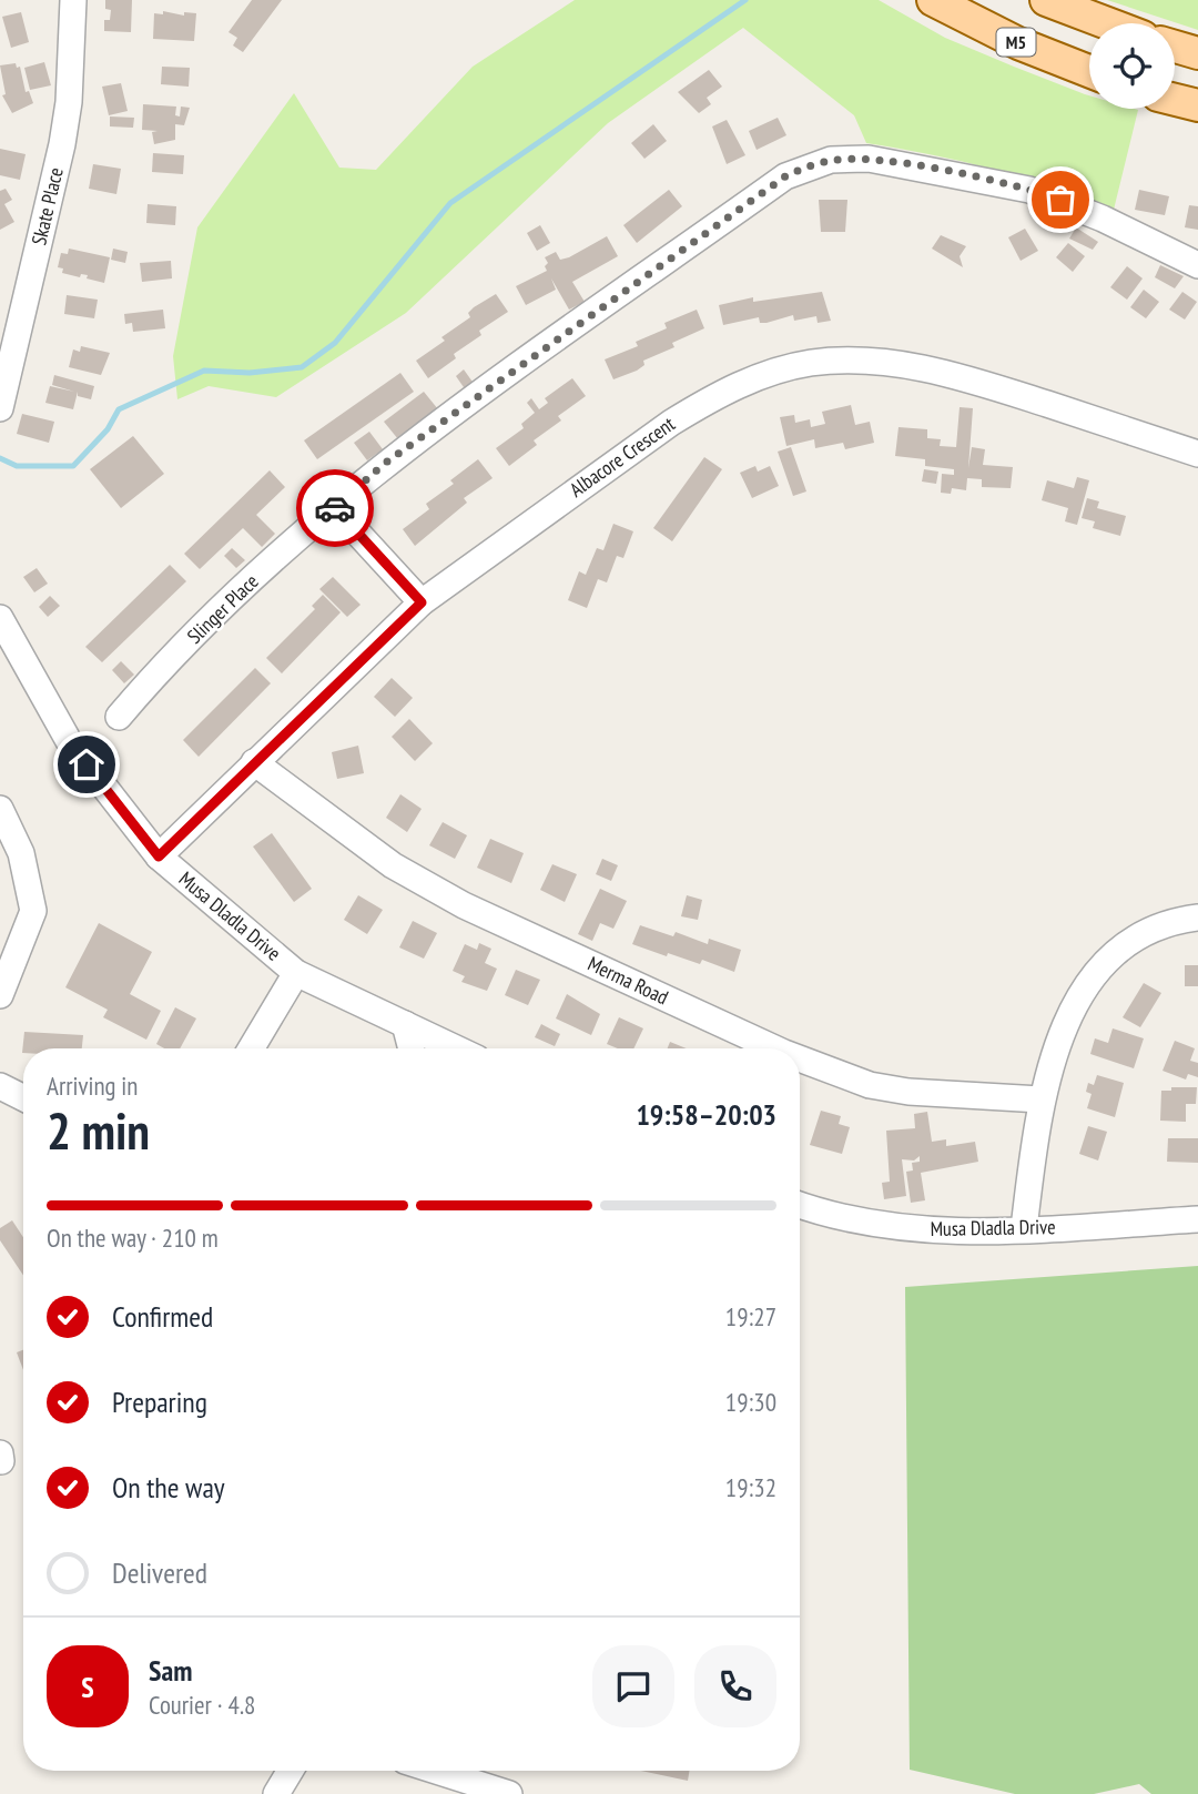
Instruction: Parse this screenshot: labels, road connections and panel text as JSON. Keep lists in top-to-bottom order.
{
  "streets": {
    "main road": ["M5"],
    "street": [
      "Skate Place",
      "Albacore Crescent",
      "Slinger Place",
      "Musa Dladla Drive",
      "Merma Road"
    ]
  },
  "crossings": [
    ["Albacore Crescent", "Musa Dladla Drive"],
    ["Albacore Crescent", "Merma Road"]
  ],
  "page": {
    "heading": ["2 min", "Arriving in", "19:58–20:03"],
    "panel": ["Sam", "Courier · 4.8"],
    "bar": "On the way · 210 m",
    "list": [
      ["Confirmed", "19:27"],
      ["Preparing", "19:30"],
      ["On the way", "19:32"],
      "Delivered"
    ],
    "round": "S"
  }
}
